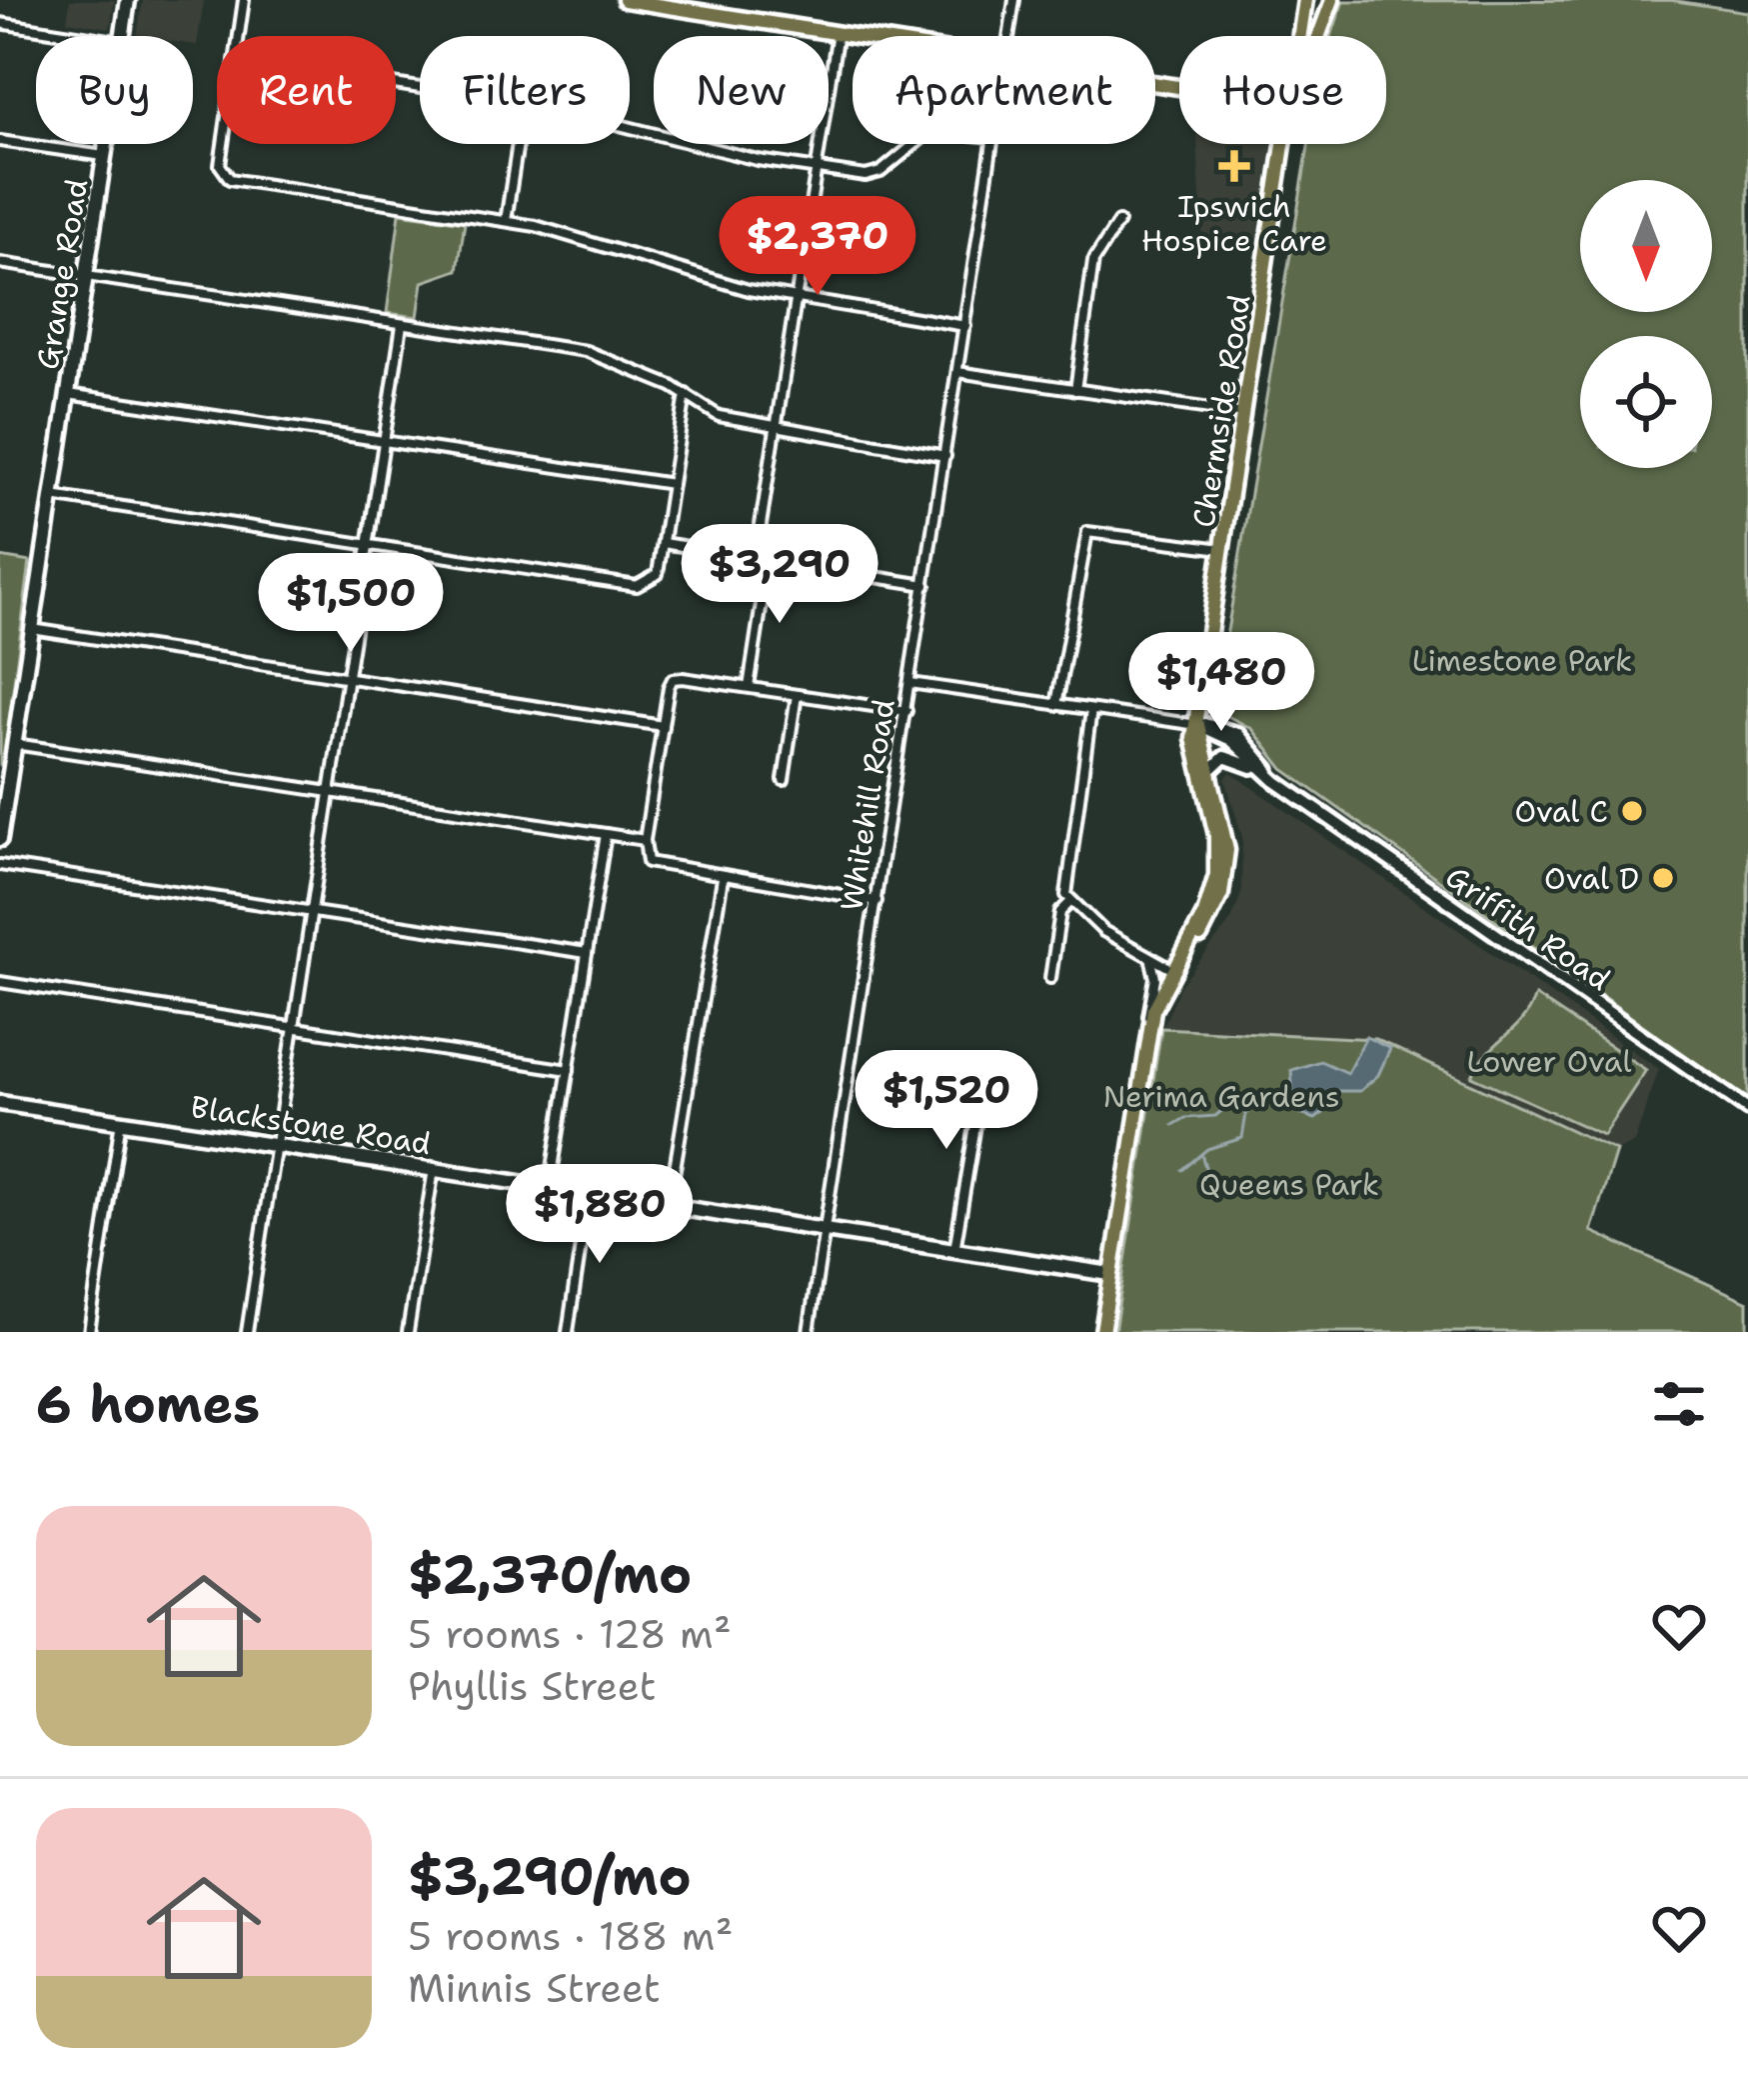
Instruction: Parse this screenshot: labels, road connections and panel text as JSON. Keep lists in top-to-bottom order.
{
  "streets": {
    "main road": ["Grange Road", "Chermside Road", "Blackstone Road"],
    "street": ["Whitehill Road", "Griffith Road"]
  },
  "crossings": [
    ["Chermside Road", "Griffith Road"],
    ["Chermside Road", "Blackstone Road"],
    ["Whitehill Road", "Griffith Road"],
    ["Whitehill Road", "Blackstone Road"]
  ],
  "parks": [
    "Limestone Park",
    "Lower Oval",
    "Nerima Gardens",
    "Queens Park"
  ],
  "places": {
    "health": ["Ipswich Hospice Care"],
    "other": ["Oval C", "Oval D"]
  },
  "north": "bottom",
  "page": {
    "chip": [
      "Buy",
      "Rent",
      "Filters",
      "New",
      "Apartment",
      "House"
    ],
    "price": [
      "$2,370",
      "$3,290",
      "$1,500",
      "$1,480",
      "$1,520",
      "$1,880"
    ],
    "heading": "6 homes",
    "list": [
      {
        "name": "$2,370/mo",
        "note": "5 rooms · 128 m² · Phyllis Street"
      },
      {
        "name": "$3,290/mo",
        "note": "5 rooms · 188 m² · Minnis Street"
      }
    ]
  }
}
